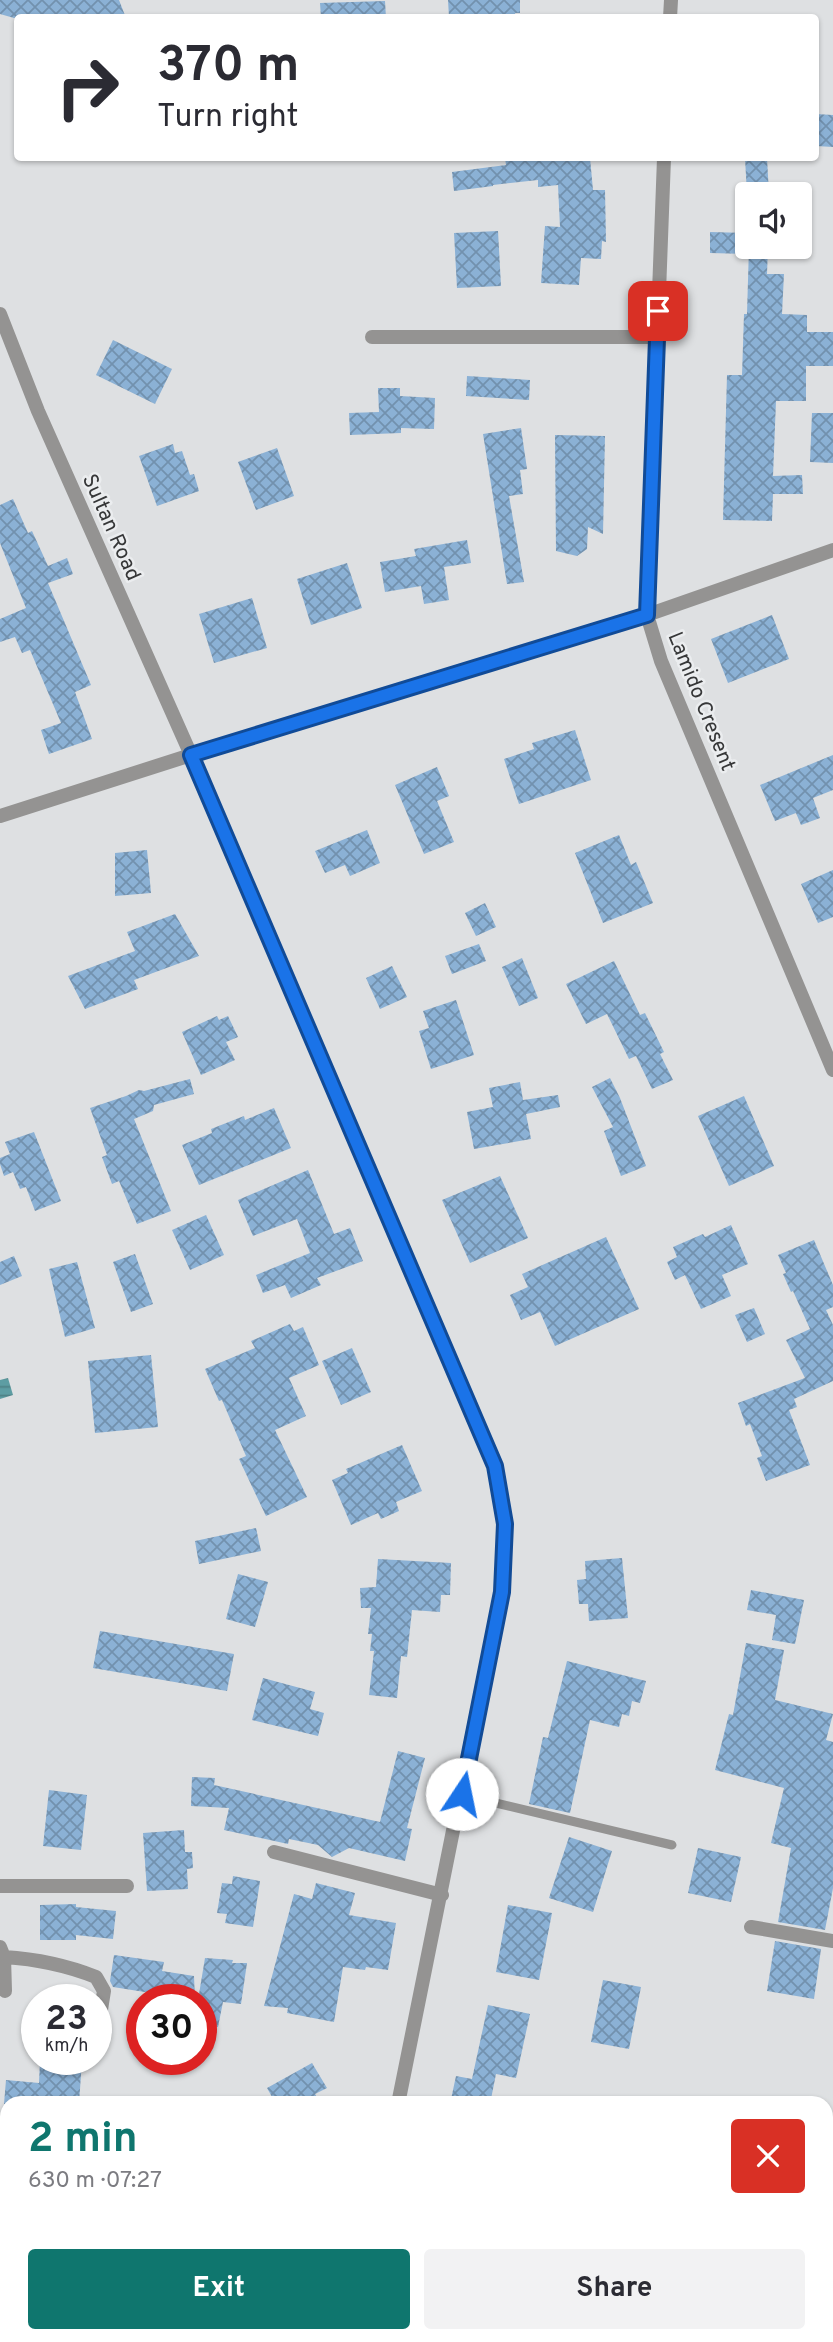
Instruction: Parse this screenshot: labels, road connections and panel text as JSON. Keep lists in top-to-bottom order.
{
  "streets": {
    "street": ["Sultan Road", "Lamido Cresent"]
  },
  "page": {
    "turn": ["370 m", "Turn right"],
    "speed": "23 km/h",
    "limit": "30",
    "heading": ["2 min", "630 m · 07:27"],
    "buttons": ["Exit", "Share"]
  }
}
